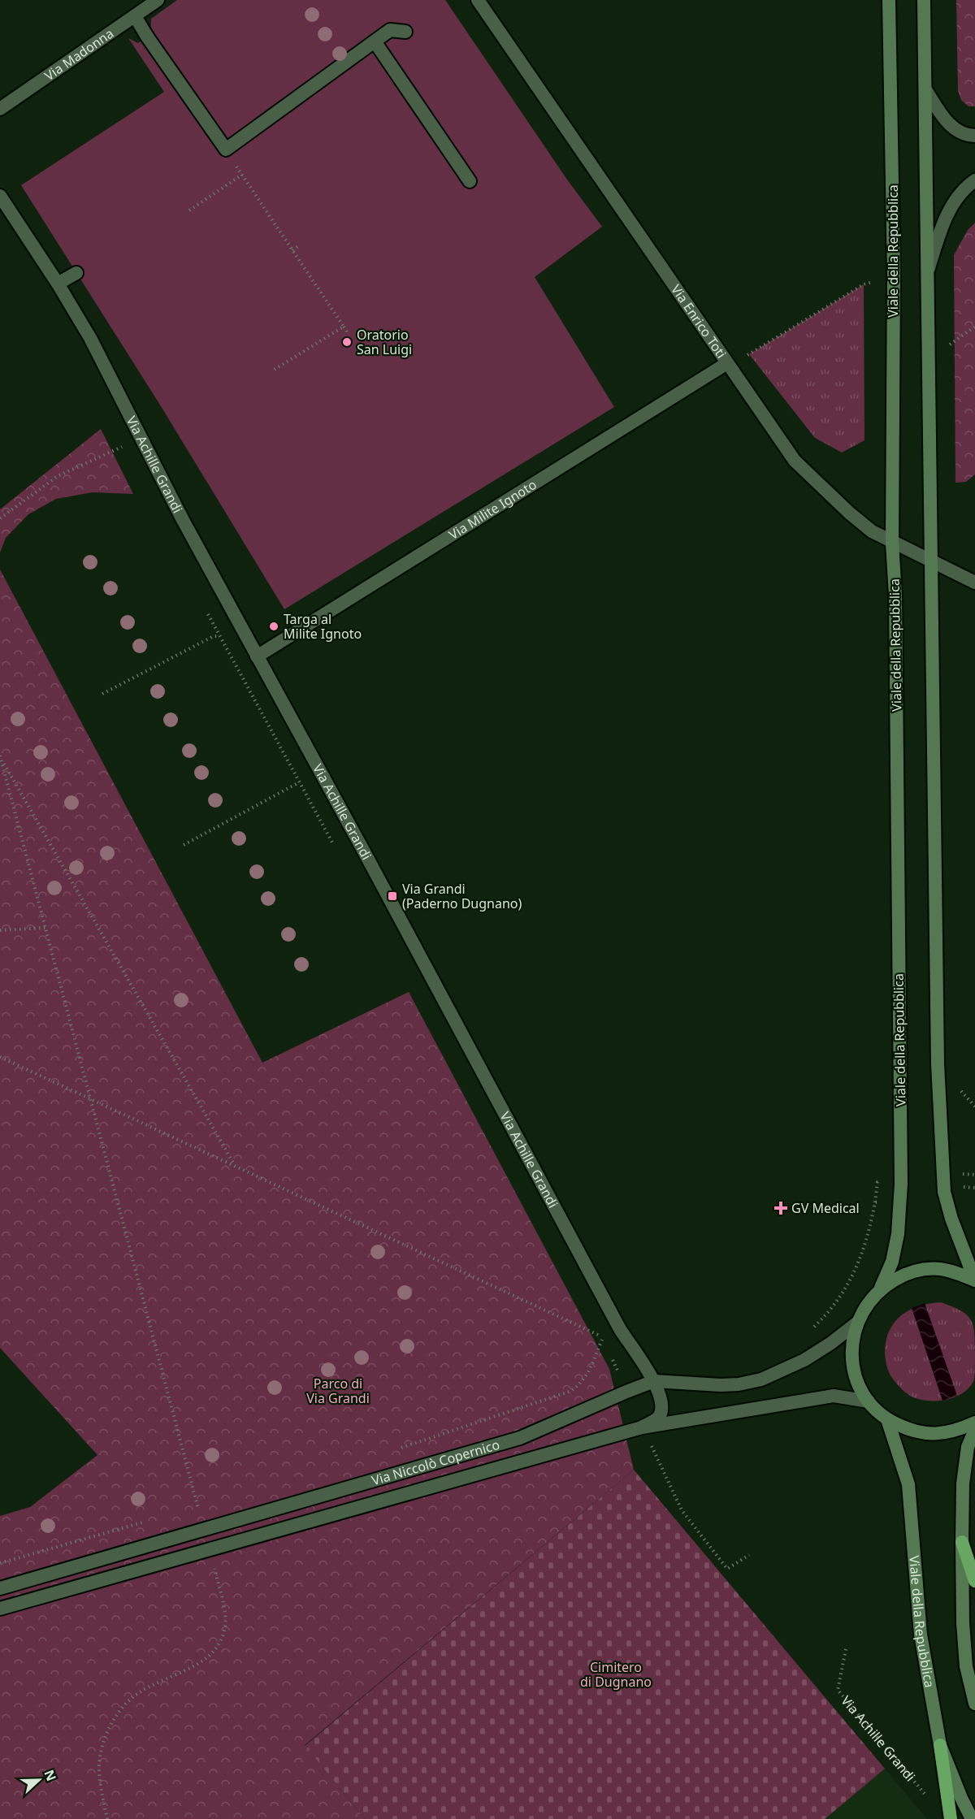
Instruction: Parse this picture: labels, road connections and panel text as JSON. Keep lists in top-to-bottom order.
{
  "streets": {
    "main road": ["Viale della Repubblica"],
    "street": [
      "Via Madonna",
      "Via Enrico Toti",
      "Via Achille Grandi",
      "Via Milite Ignoto",
      "Via Niccolò Copernico"
    ]
  },
  "crossings": [
    ["Viale della Repubblica", "Via Enrico Toti"],
    ["Via Enrico Toti", "Via Milite Ignoto"],
    ["Via Achille Grandi", "Via Milite Ignoto"],
    ["Via Achille Grandi", "Via Niccolò Copernico"]
  ],
  "parks": ["Parco di Via Grandi", "Cimitero di Dugnano"],
  "places": {
    "other": ["Oratorio San Luigi", "Targa al Milite Ignoto"],
    "transit": ["Via Grandi (Paderno Dugnano)"],
    "health": ["GV Medical"]
  },
  "north": "right"
}
